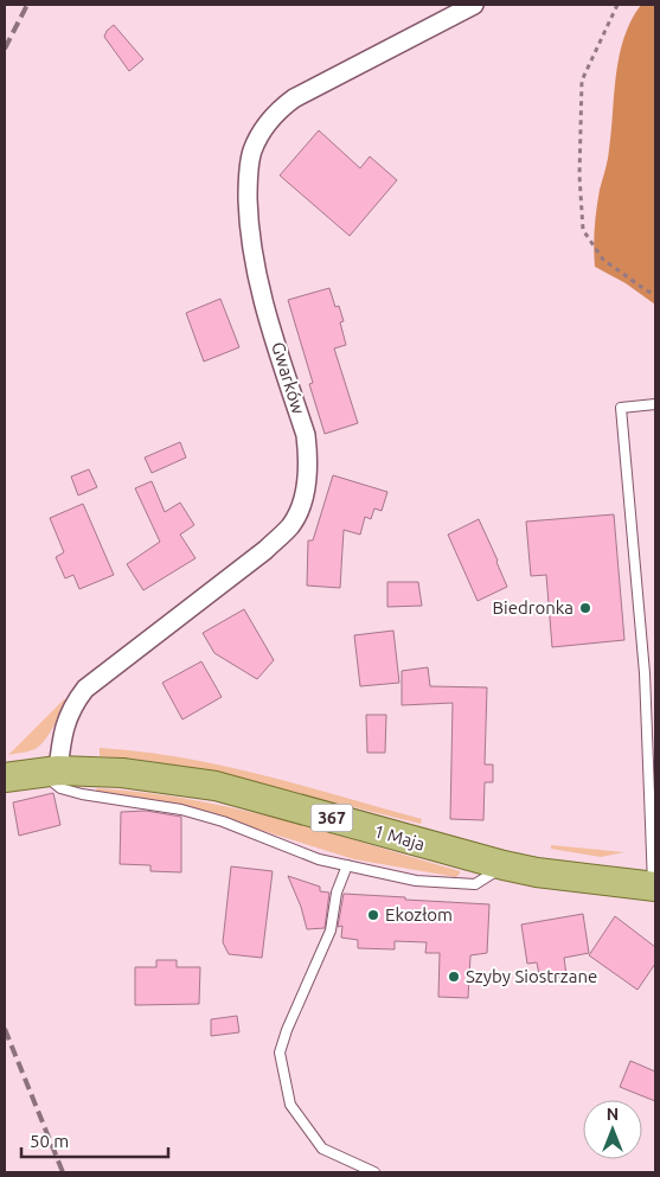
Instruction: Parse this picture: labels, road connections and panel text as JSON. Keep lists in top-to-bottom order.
{
  "streets": {
    "main road": ["367", "1 Maja"],
    "street": ["Gwarków"]
  },
  "crossings": [
    ["Gwarków", "1 Maja"]
  ],
  "places": ["Biedronka", "Ekozłom", "Szyby Siostrzane"],
  "scale_bar": "50 m",
  "north": "top"
}
